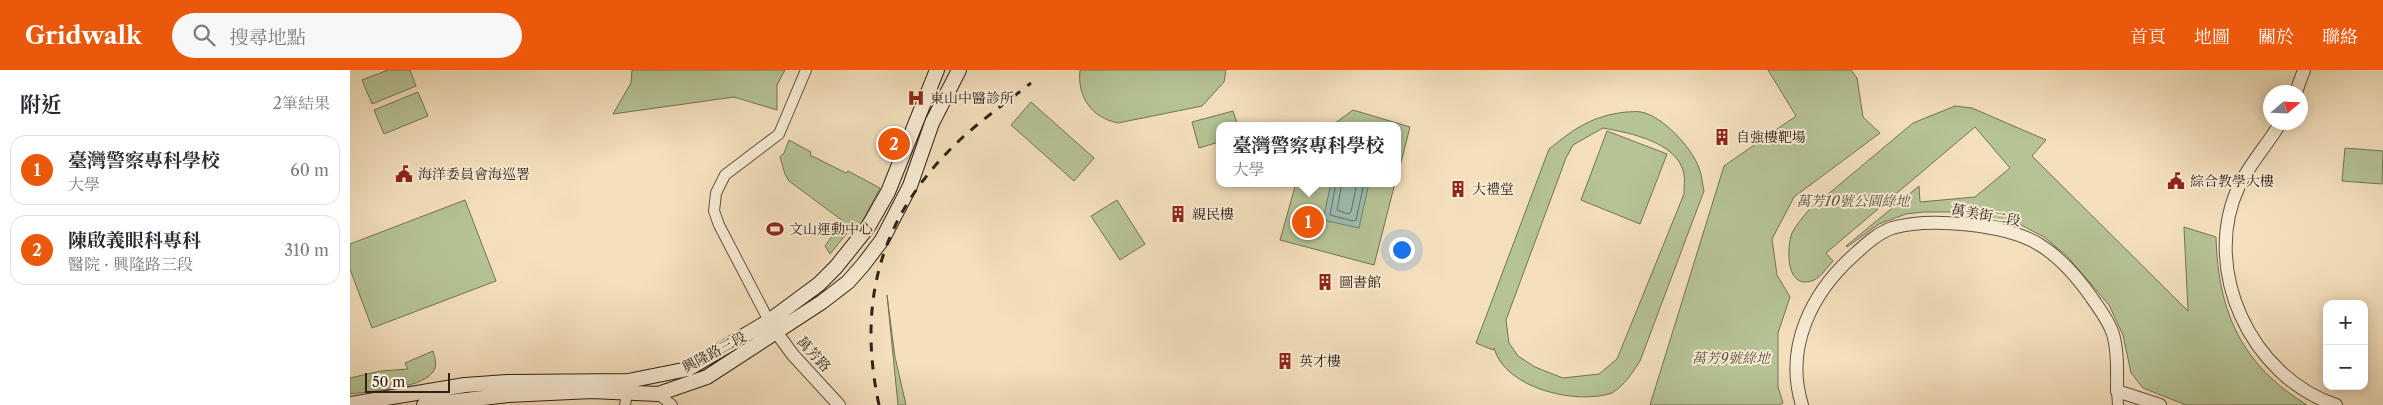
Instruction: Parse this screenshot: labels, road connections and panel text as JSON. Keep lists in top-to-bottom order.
{
  "streets": {
    "main road": ["興隆路三段"],
    "street": ["萬美街二段", "萬芳路"]
  },
  "crossings": [
    ["興隆路三段", "萬芳路"]
  ],
  "parks": ["萬芳10號公園綠地", "萬芳9號綠地"],
  "places": {
    "hospital": ["東山中醫診所"],
    "building": [
      "自強樓靶場",
      "大禮堂",
      "親民樓",
      "圖書館",
      "英才樓"
    ],
    "public building": ["海洋委員會海巡署", "綜合教學大樓"],
    "sports": ["文山運動中心"]
  },
  "scale_bar": "50 m",
  "north": "right",
  "page": {
    "header": "Gridwalk",
    "search": "搜尋地點",
    "nav": [
      "首頁",
      "地圖",
      "關於",
      "聯絡"
    ],
    "heading": ["附近", "2筆結果"],
    "popup": ["臺灣警察專科學校", "大學"],
    "pins": ["2", "1"],
    "list": [
      {
        "mark": "1",
        "name": "臺灣警察專科學校",
        "note": "大學",
        "value": "60 m"
      },
      {
        "mark": "2",
        "name": "陳啟義眼科專科",
        "note": "醫院 · 興隆路三段",
        "value": "310 m"
      }
    ],
    "map_buttons": ["+", "−"],
    "scale": "50 m"
  }
}
